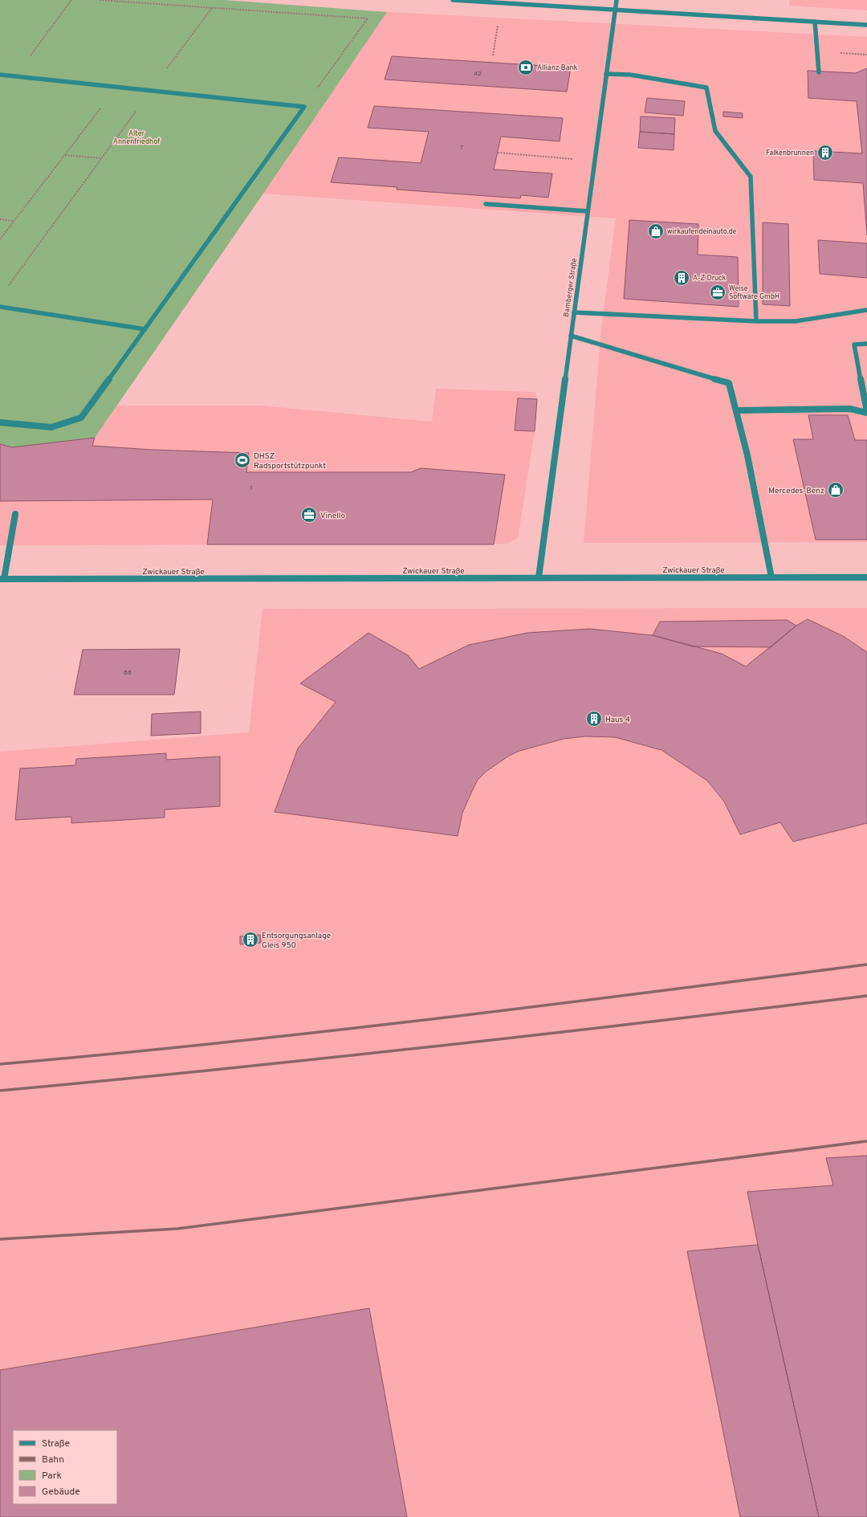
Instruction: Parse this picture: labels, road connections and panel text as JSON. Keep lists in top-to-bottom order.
{
  "streets": {
    "street": ["Bamberger Straße", "Zwickauer Straße"]
  },
  "crossings": [
    ["Bamberger Straße", "Zwickauer Straße"]
  ],
  "parks": ["Alter Annenfriedhof"],
  "places": {
    "bank": ["Allianz Bank"],
    "building": [
      "Falkenbrunnen",
      "A-Z Druck",
      "Haus 4",
      "Entsorgungsanlage Gleis 950"
    ],
    "shop": ["wirkaufendeinauto.de", "Mercedes-Benz"],
    "office": ["Weise Software GmbH", "Vinello"],
    "sports": ["DHSZ Radsportstützpunkt"]
  },
  "house_numbers": [
    "42",
    "7",
    "1",
    "88"
  ],
  "legend": [
    "Straße",
    "Bahn",
    "Park",
    "Gebäude"
  ]
}
